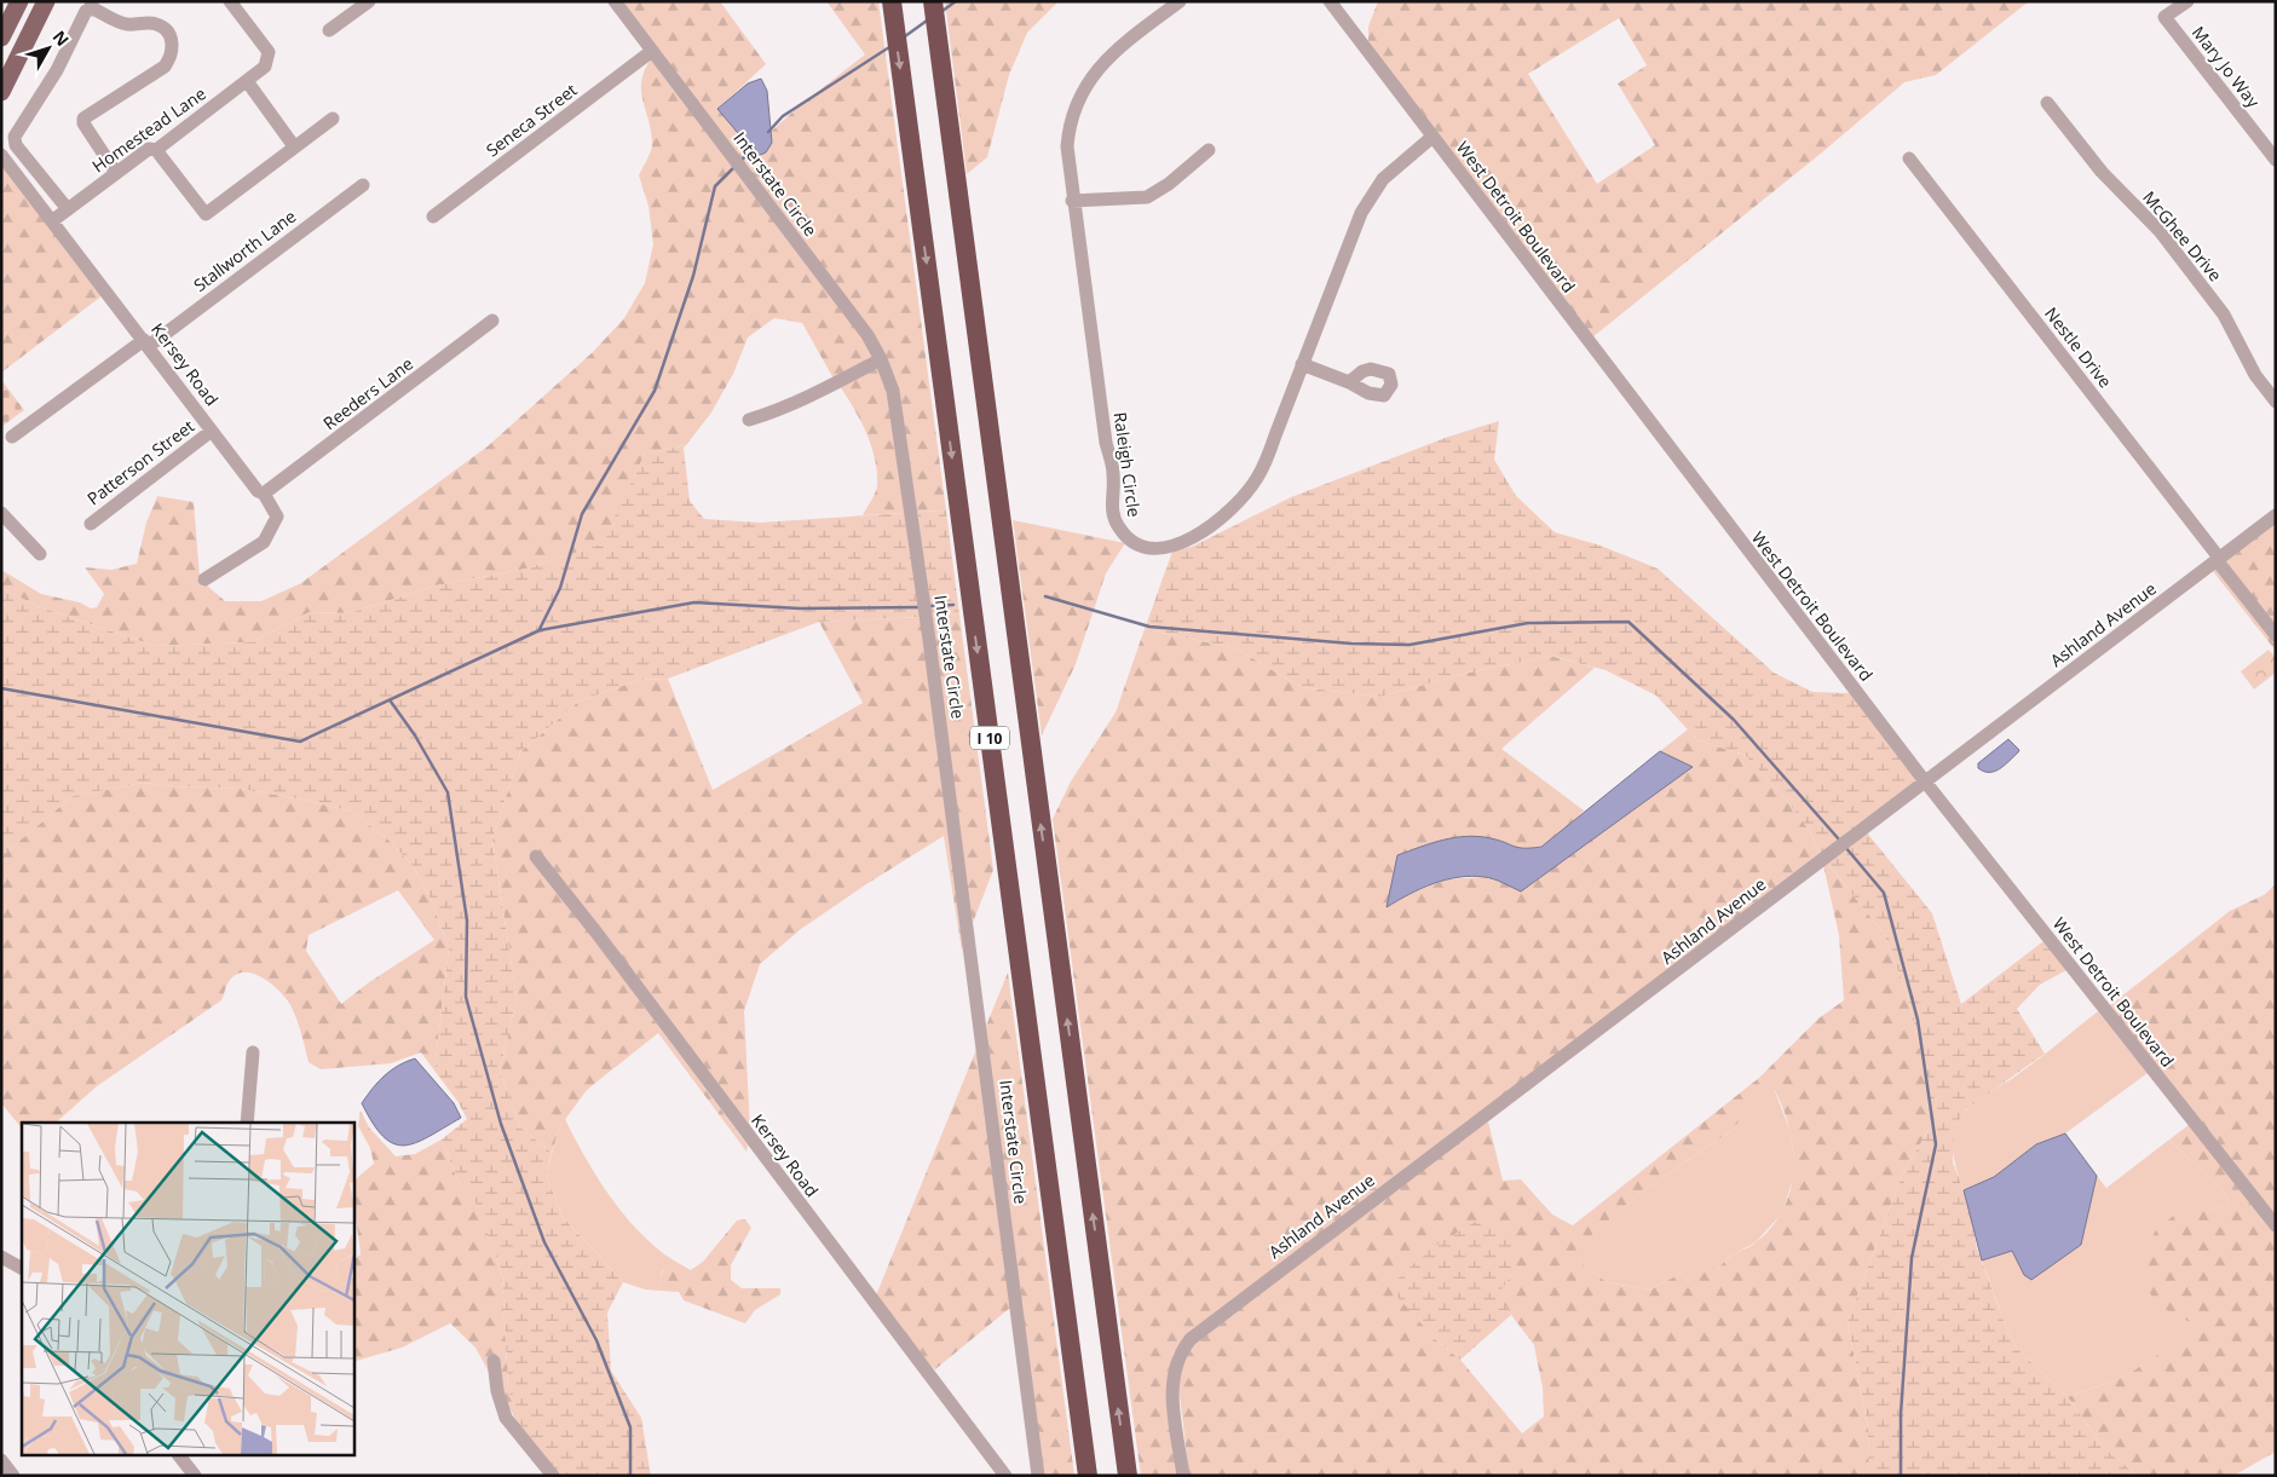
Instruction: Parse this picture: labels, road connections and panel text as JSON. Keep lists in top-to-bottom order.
{
  "streets": {
    "highway": ["I 10"],
    "street": [
      "Mary Jo Way",
      "Seneca Street",
      "Homestead Lane",
      "Interstate Circle",
      "West Detroit Boulevard",
      "McGhee Drive",
      "Stallworth Lane",
      "Nestle Drive",
      "Kersey Road",
      "Reeders Lane",
      "Patterson Street",
      "Raleigh Circle",
      "Ashland Avenue"
    ]
  },
  "crossings": [
    ["Seneca Street", "Interstate Circle"],
    ["Homestead Lane", "Kersey Road"],
    ["West Detroit Boulevard", "Raleigh Circle"],
    ["West Detroit Boulevard", "Ashland Avenue"],
    ["Stallworth Lane", "Kersey Road"],
    ["Nestle Drive", "Ashland Avenue"],
    ["Kersey Road", "Reeders Lane"],
    ["Kersey Road", "Patterson Street"]
  ],
  "north": "top right"
}
